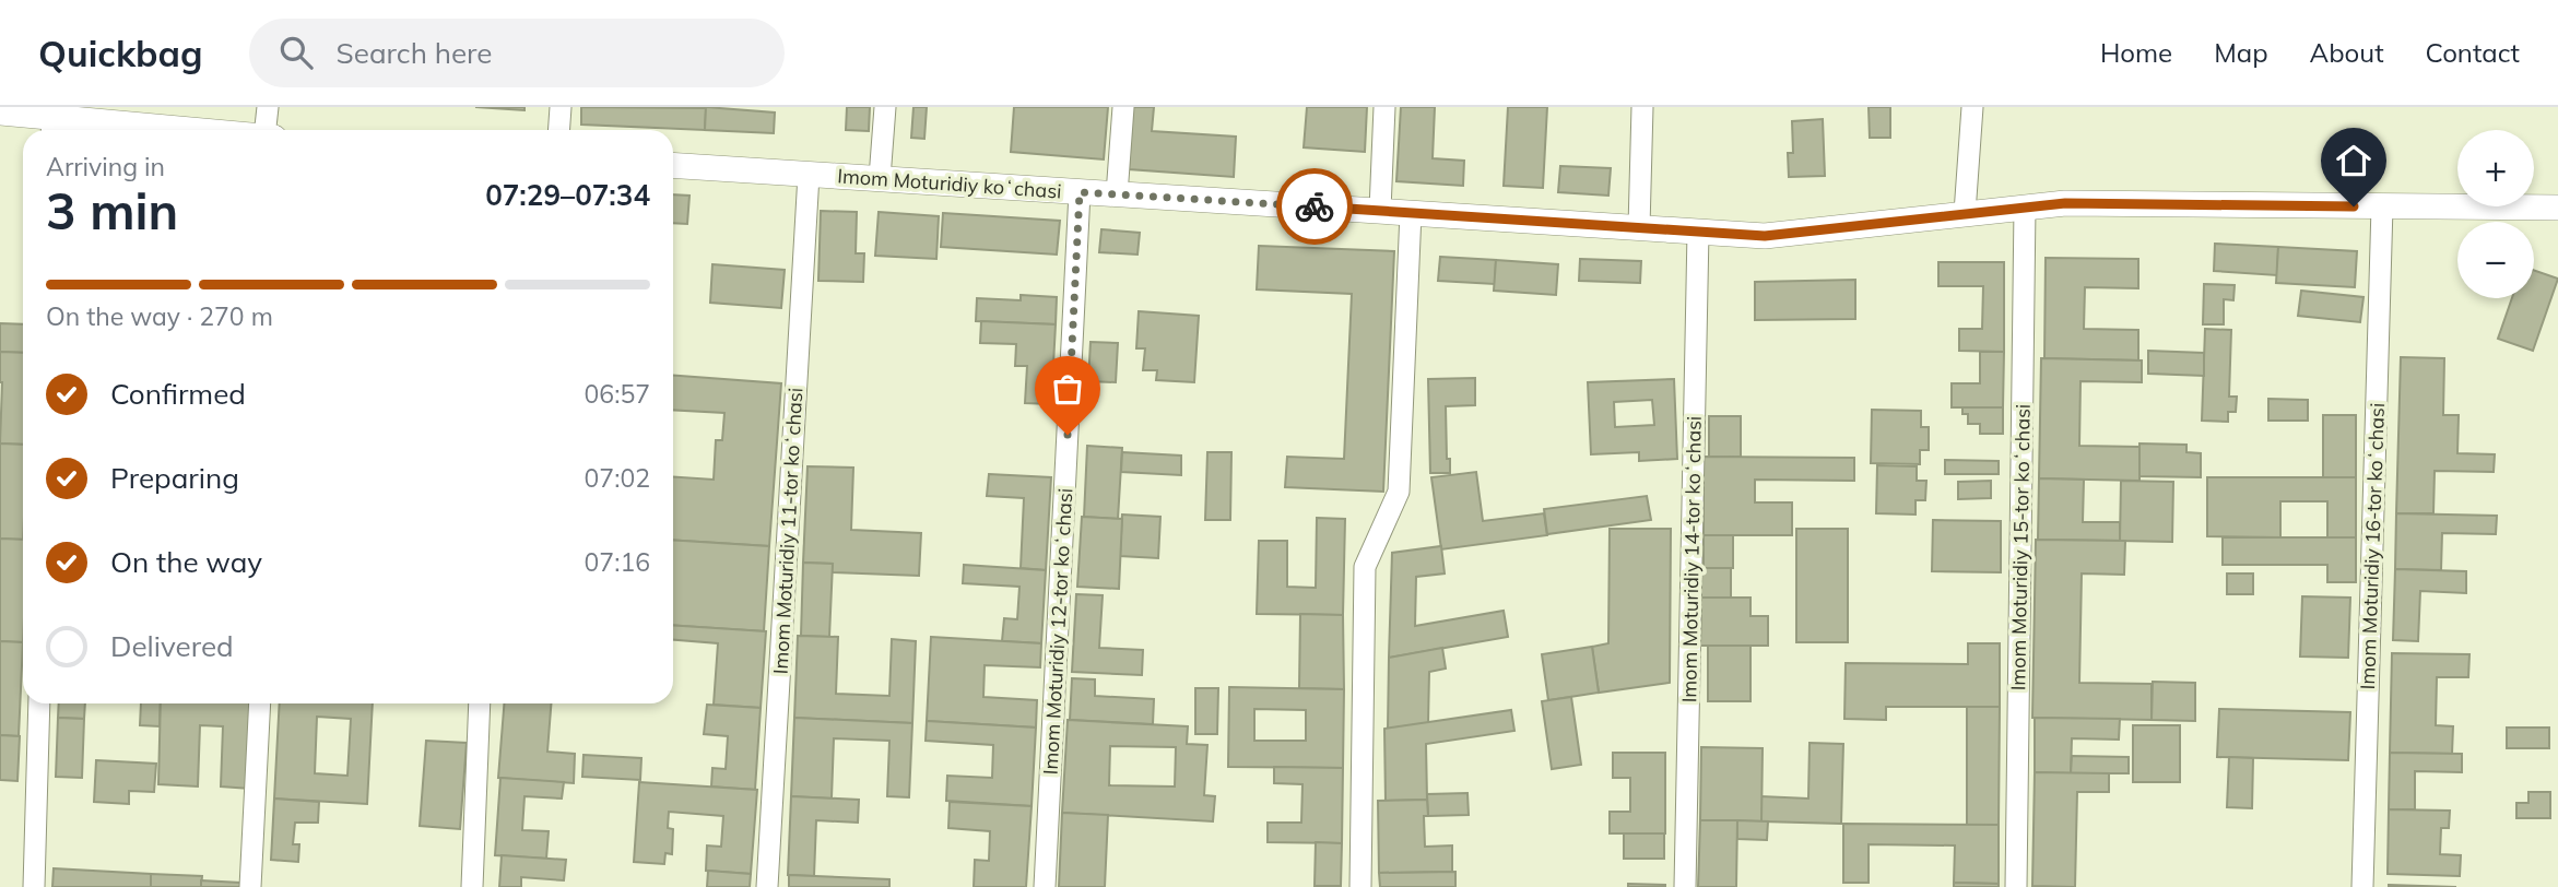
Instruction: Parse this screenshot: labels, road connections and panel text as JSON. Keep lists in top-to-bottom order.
{
  "streets": {
    "street": [
      "Imom Moturidiy koʻchasi",
      "Imom Moturidiy 11-tor koʻchasi",
      "Imom Moturidiy 16-tor koʻchasi",
      "Imom Moturidiy 15-tor koʻchasi",
      "Imom Moturidiy 14-tor koʻchasi",
      "Imom Moturidiy 12-tor koʻchasi"
    ]
  },
  "crossings": [
    ["Imom Moturidiy koʻchasi", "Imom Moturidiy 11-tor koʻchasi"],
    ["Imom Moturidiy koʻchasi", "Imom Moturidiy 16-tor koʻchasi"],
    ["Imom Moturidiy koʻchasi", "Imom Moturidiy 15-tor koʻchasi"],
    ["Imom Moturidiy koʻchasi", "Imom Moturidiy 14-tor koʻchasi"],
    ["Imom Moturidiy koʻchasi", "Imom Moturidiy 12-tor koʻchasi"]
  ],
  "page": {
    "header": "Quickbag",
    "search": "Search here",
    "nav": [
      "Home",
      "Map",
      "About",
      "Contact"
    ],
    "map_buttons": ["+", "−"],
    "heading": ["3 min", "Arriving in", "07:29–07:34"],
    "bar": "On the way · 270 m",
    "list": [
      ["Confirmed", "06:57"],
      ["Preparing", "07:02"],
      ["On the way", "07:16"],
      "Delivered"
    ]
  }
}
